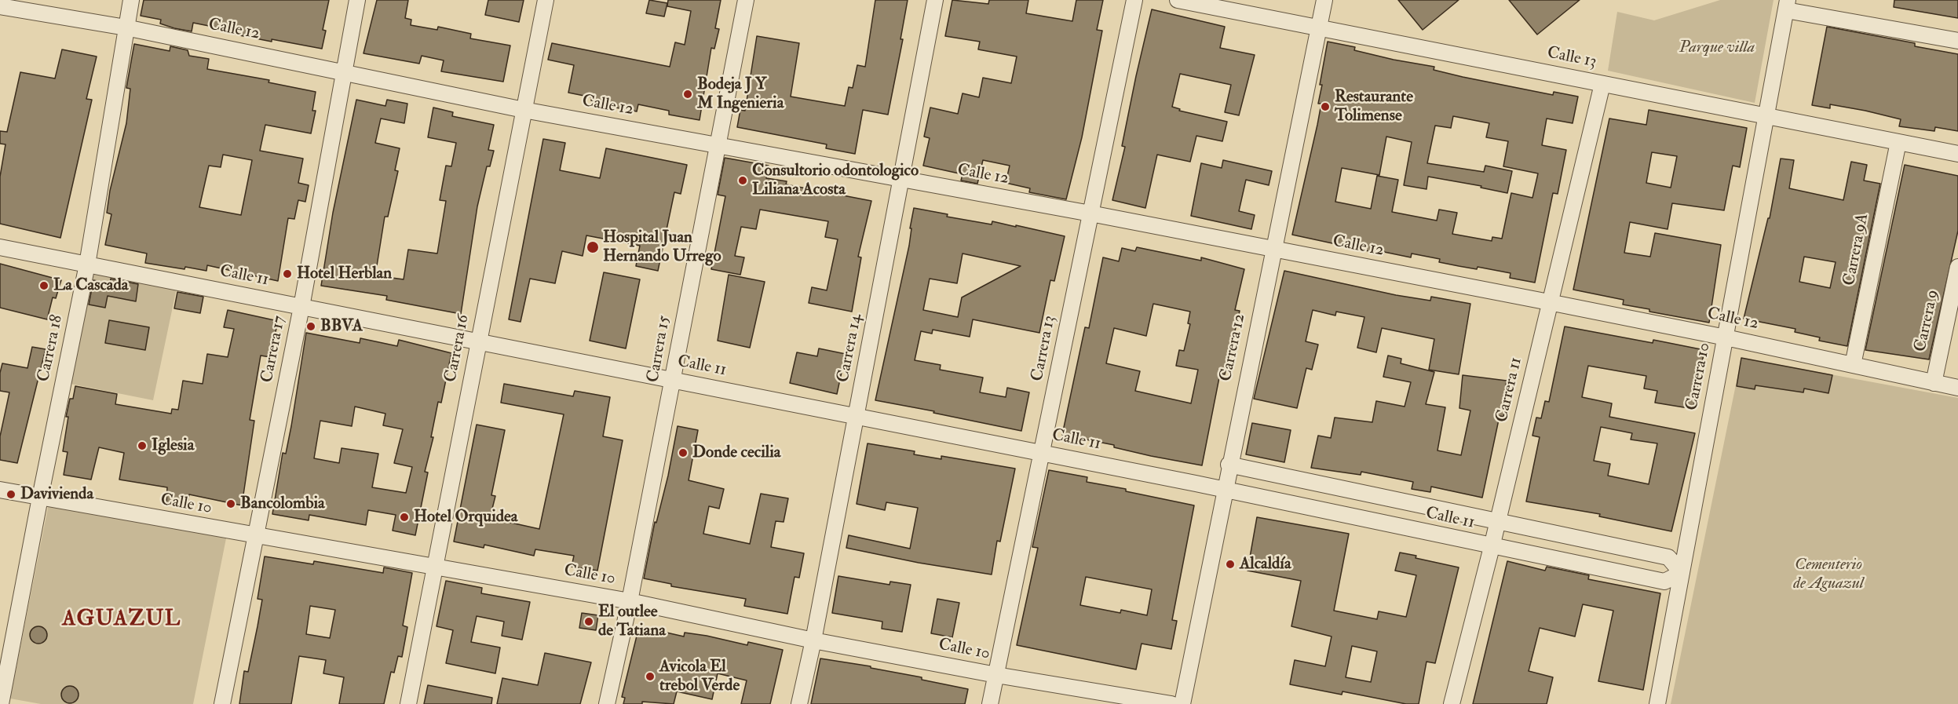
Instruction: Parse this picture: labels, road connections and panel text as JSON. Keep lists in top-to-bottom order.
{
  "streets": {
    "street": [
      "Calle 12",
      "Calle 13",
      "Carrera 9A",
      "Calle 11",
      "Carrera 9",
      "Carrera 12",
      "Carrera 18",
      "Carrera 16",
      "Carrera 14",
      "Carrera 13",
      "Carrera 17",
      "Carrera 15",
      "Carrera 10",
      "Carrera 11",
      "Calle 10"
    ]
  },
  "crossings": [
    ["Calle 12", "Carrera 9A"],
    ["Calle 12", "Carrera 9"],
    ["Calle 12", "Carrera 12"],
    ["Calle 12", "Carrera 18"],
    ["Calle 12", "Carrera 16"],
    ["Calle 12", "Carrera 14"],
    ["Calle 12", "Carrera 13"],
    ["Calle 12", "Carrera 17"],
    ["Calle 12", "Carrera 15"],
    ["Calle 12", "Carrera 10"],
    ["Calle 12", "Carrera 11"],
    ["Calle 13", "Carrera 9A"],
    ["Calle 13", "Carrera 12"],
    ["Calle 13", "Carrera 10"],
    ["Calle 13", "Carrera 11"],
    ["Calle 11", "Carrera 12"],
    ["Calle 11", "Carrera 18"],
    ["Calle 11", "Carrera 16"],
    ["Calle 11", "Carrera 14"],
    ["Calle 11", "Carrera 13"],
    ["Calle 11", "Carrera 17"],
    ["Calle 11", "Carrera 15"],
    ["Calle 11", "Carrera 10"],
    ["Calle 11", "Carrera 11"],
    ["Carrera 18", "Calle 10"],
    ["Carrera 16", "Calle 10"],
    ["Carrera 14", "Calle 10"],
    ["Carrera 13", "Calle 10"],
    ["Carrera 17", "Calle 10"],
    ["Carrera 15", "Calle 10"]
  ],
  "districts": ["AGUAZUL"],
  "parks": ["Parque villa", "Cementerio de Aguazul"],
  "places": [
    "Bodeja J Y M Ingenieria",
    "Restaurante Tolimense",
    "Consultorio odontologico Liliana Acosta",
    "Hospital Juan Hernando Urrego",
    "Hotel Herblan",
    "La Cascada",
    "BBVA",
    "Iglesia",
    "Donde cecilia",
    "Davivienda",
    "Bancolombia",
    "Hotel Orquidea",
    "Alcaldía",
    "El outlee de Tatiana",
    "Avicola El trebol Verde"
  ]
}
